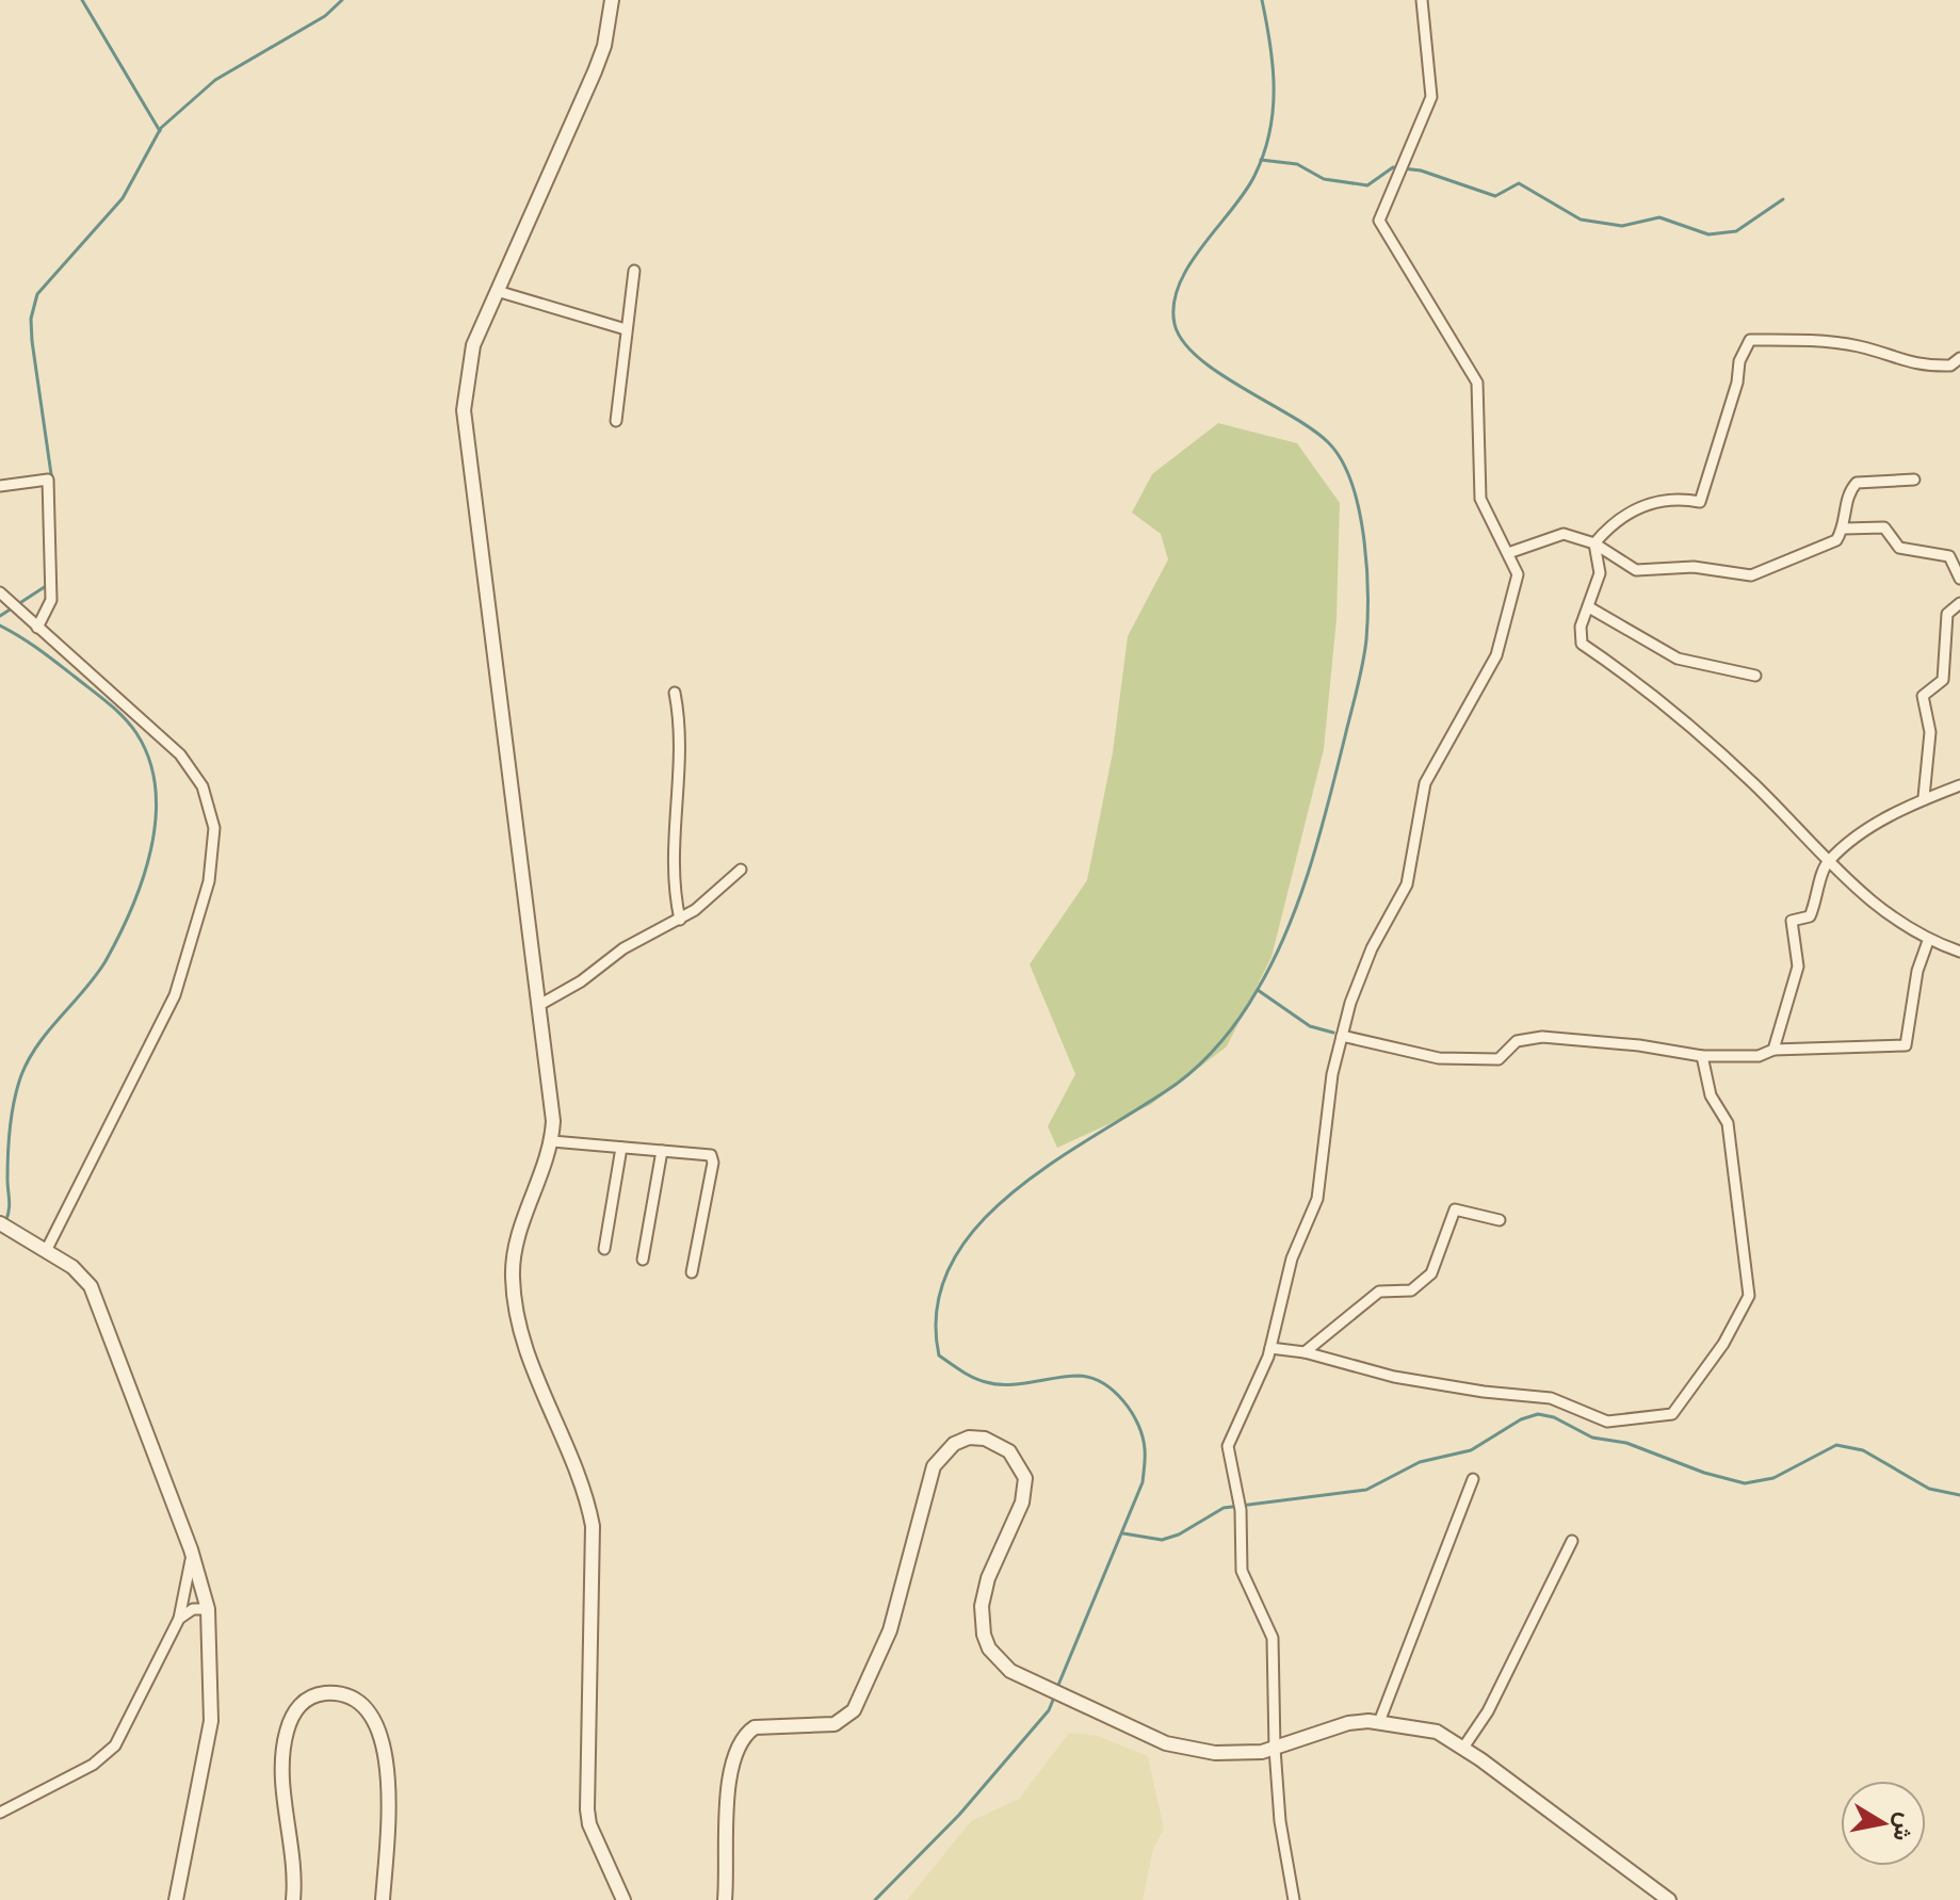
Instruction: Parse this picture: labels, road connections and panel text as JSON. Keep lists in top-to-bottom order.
{
  "north": "right"
}
